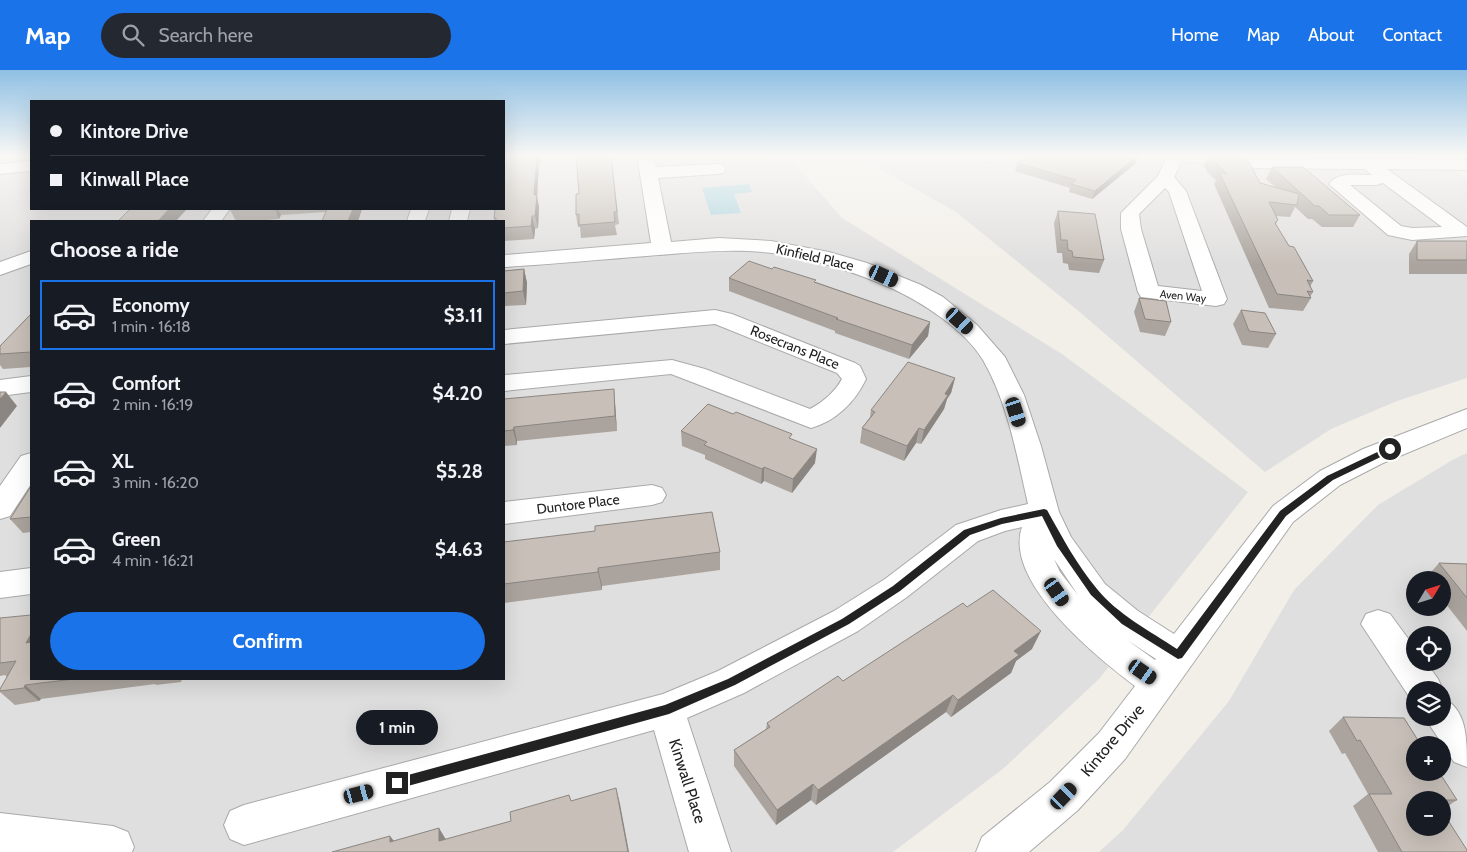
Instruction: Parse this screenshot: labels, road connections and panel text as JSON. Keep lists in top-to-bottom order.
{
  "streets": {
    "street": [
      "Kinfield Place",
      "Aven Way",
      "Rosecrans Place",
      "Duntore Place",
      "Kintore Drive",
      "Kinwall Place"
    ]
  },
  "crossings": [
    ["Kinfield Place", "Kintore Drive"]
  ],
  "north": "top right",
  "page": {
    "header": "Map",
    "search": "Search here",
    "nav": [
      "Home",
      "Map",
      "About",
      "Contact"
    ],
    "banner": ["Kintore Drive", "Kinwall Place"],
    "heading": "Choose a ride",
    "list": [
      {
        "name": "Economy",
        "note": "1 min · 16:18",
        "value": "$3.11"
      },
      {
        "name": "Comfort",
        "note": "2 min · 16:19",
        "value": "$4.20"
      },
      {
        "name": "XL",
        "note": "3 min · 16:20",
        "value": "$5.28"
      },
      {
        "name": "Green",
        "note": "4 min · 16:21",
        "value": "$4.63"
      }
    ],
    "map_buttons": ["+", "−"],
    "buttons": "Confirm",
    "bubble": "1 min"
  }
}
